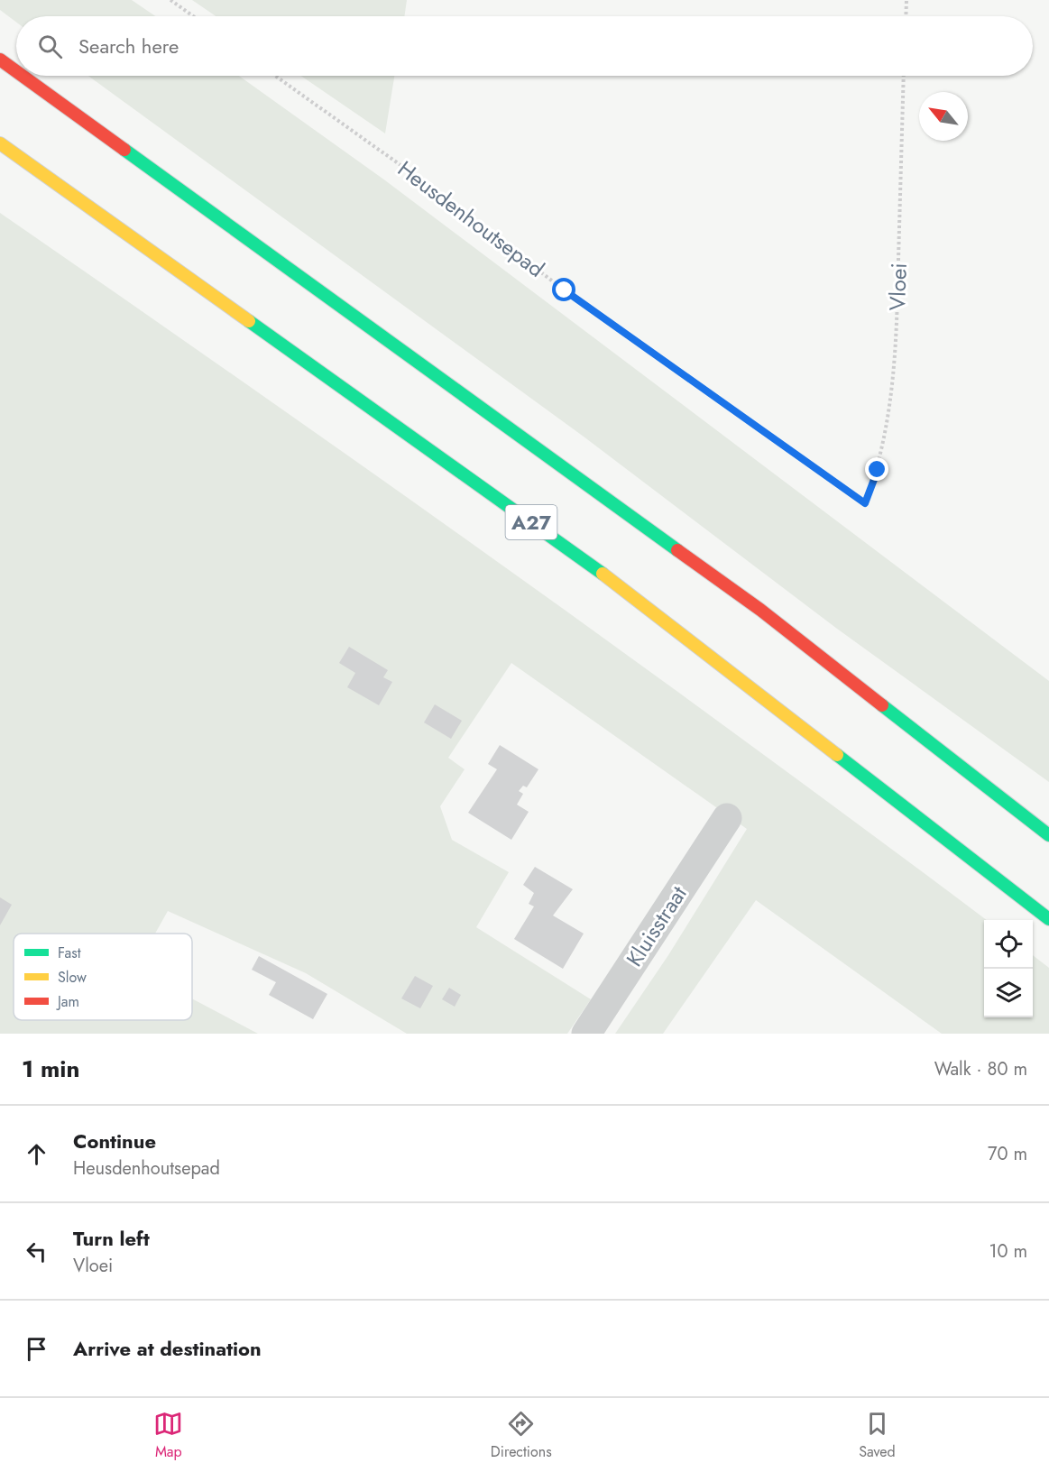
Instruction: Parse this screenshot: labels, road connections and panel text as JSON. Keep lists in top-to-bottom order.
{
  "streets": {
    "highway": ["A27"],
    "street": ["Kluisstraat"],
    "path": ["Heusdenhoutsepad", "Vloei"]
  },
  "crossings": [
    ["Heusdenhoutsepad", "Vloei"]
  ],
  "legend": ["Fast", "Slow", "Jam"],
  "north": "top left",
  "page": {
    "search": "Search here",
    "heading": ["1 min", "Walk · 80 m"],
    "list": [
      ["Continue", "Heusdenhoutsepad", "70 m"],
      ["Turn left", "Vloei", "10 m"],
      "Arrive at destination"
    ],
    "nav": ["Map", "Directions", "Saved"]
  }
}
